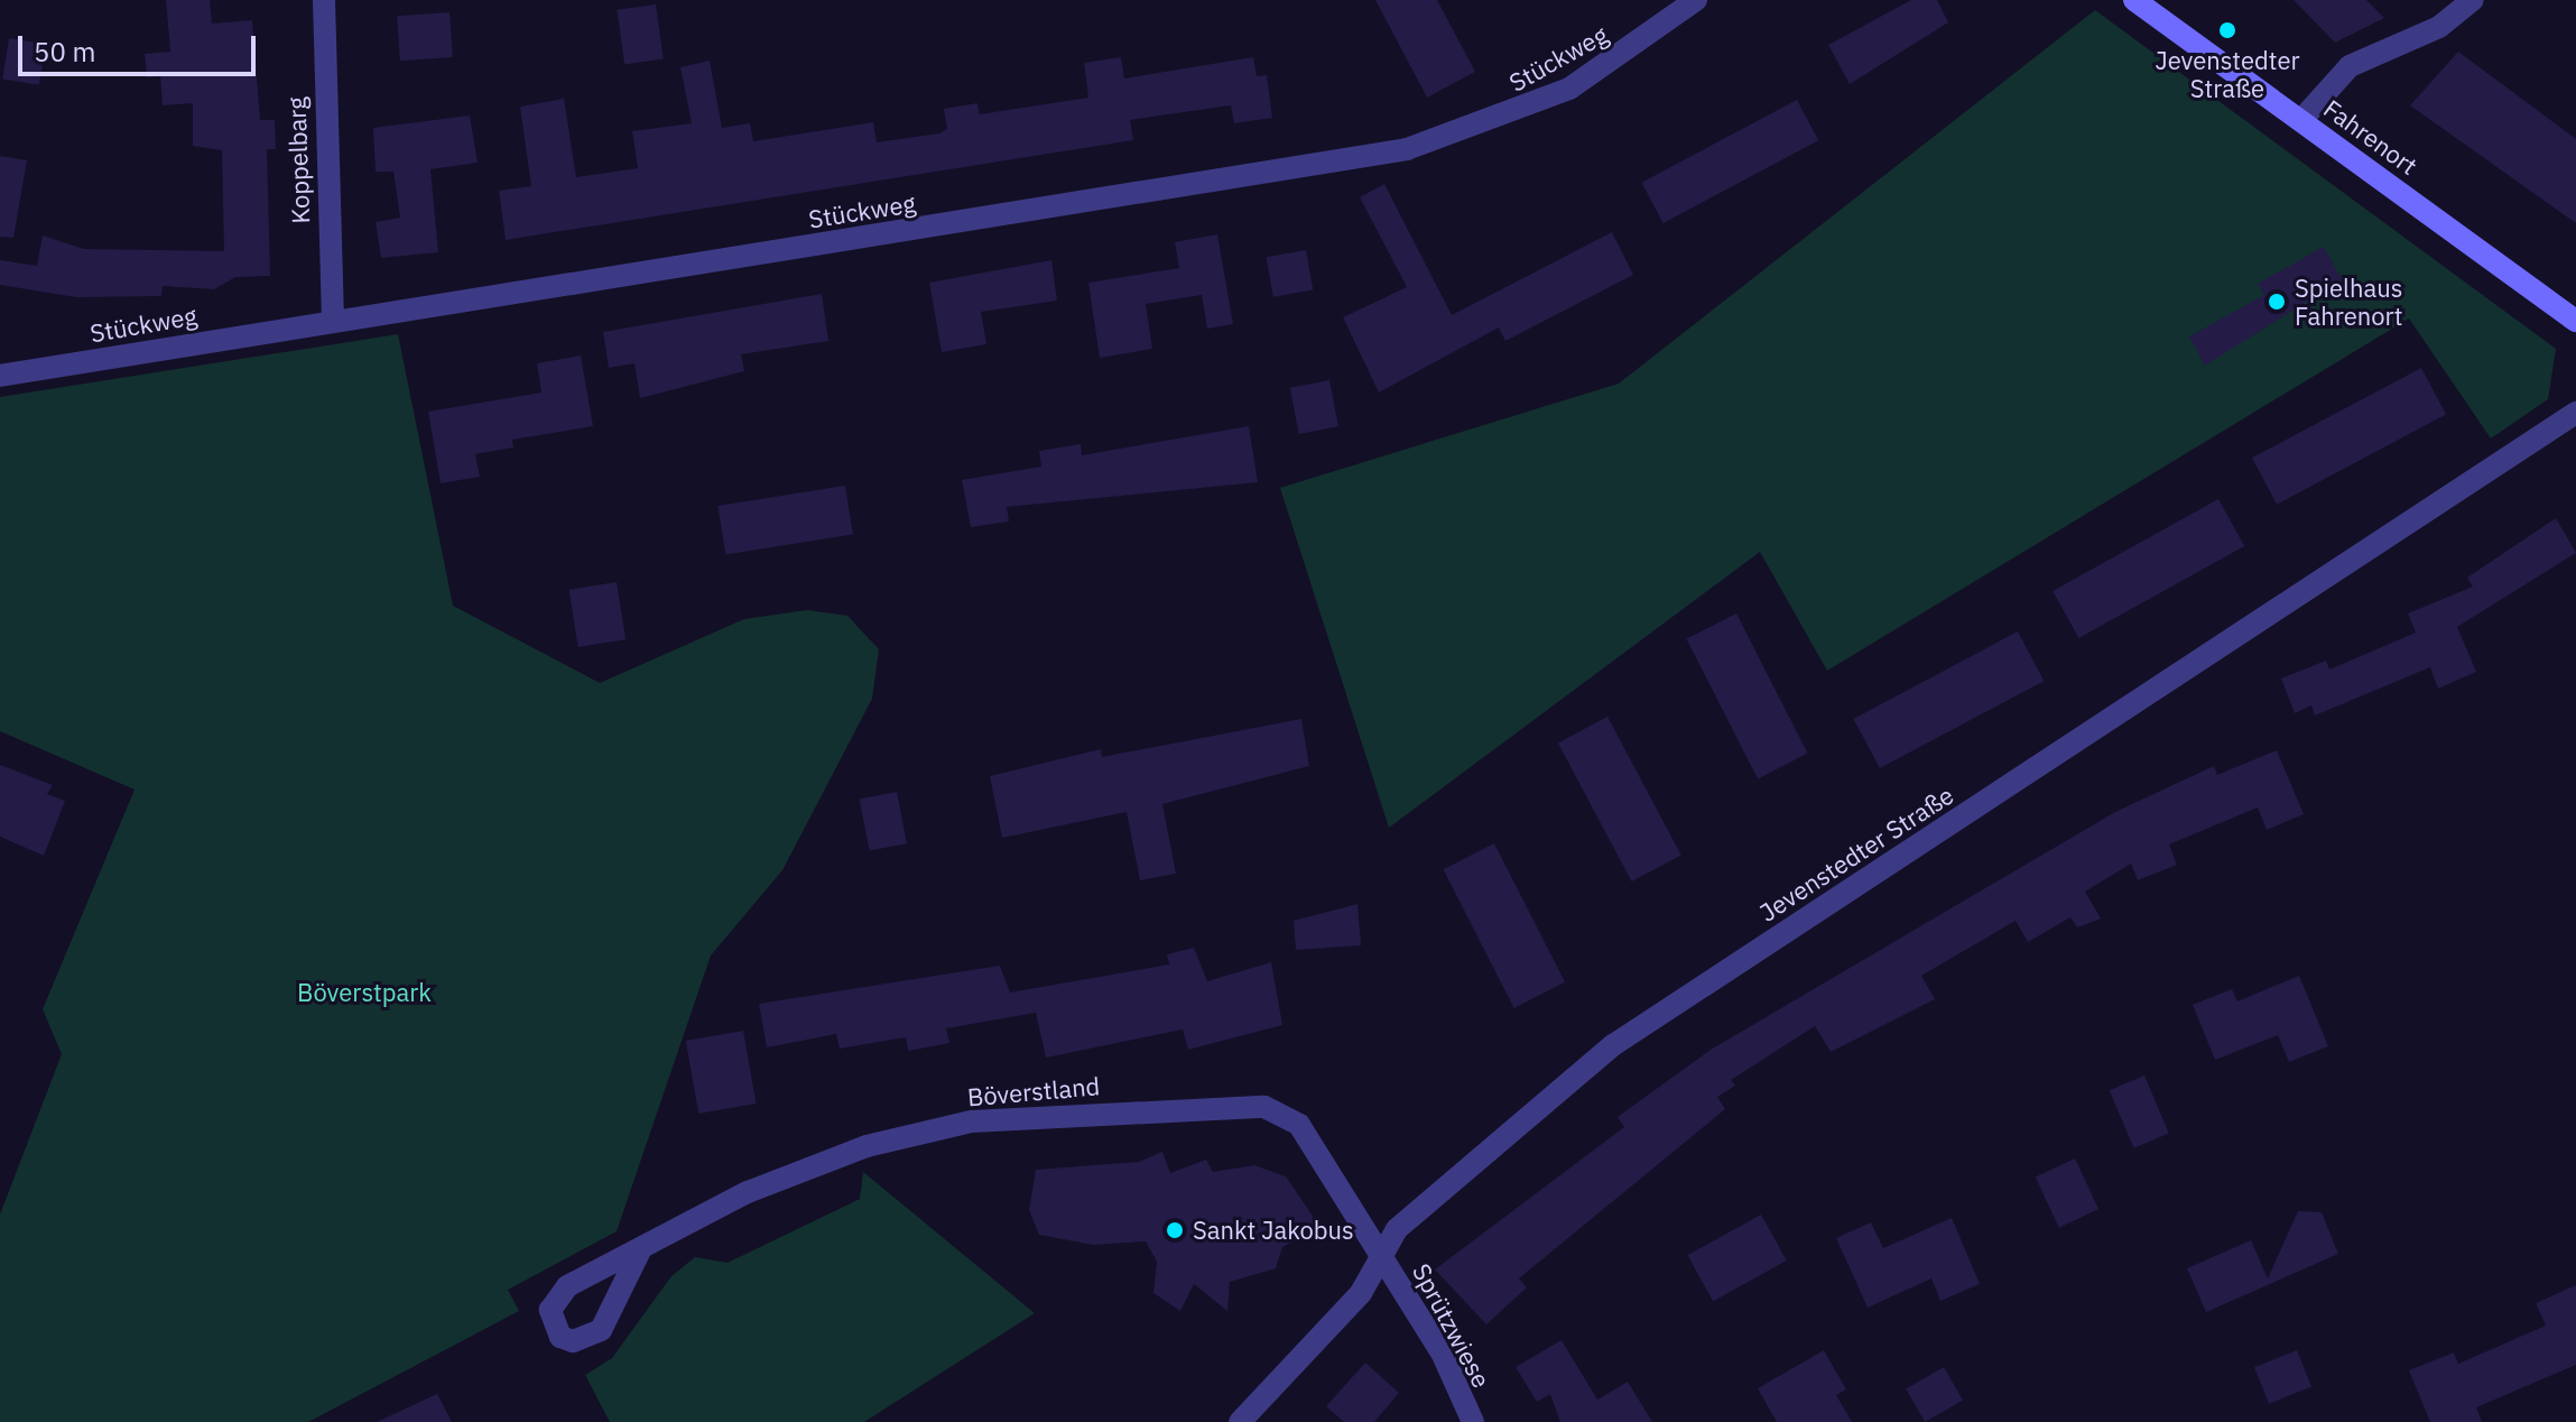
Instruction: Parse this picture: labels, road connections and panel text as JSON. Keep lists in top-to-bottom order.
{
  "streets": {
    "street": [
      "Stückweg",
      "Fahrenort",
      "Koppelbarg",
      "Jevenstedter Straße",
      "Böverstland",
      "Sprützwiese"
    ]
  },
  "crossings": [
    ["Stückweg", "Koppelbarg"],
    ["Jevenstedter Straße", "Böverstland"],
    ["Jevenstedter Straße", "Sprützwiese"],
    ["Böverstland", "Sprützwiese"]
  ],
  "parks": ["Böverstpark"],
  "places": ["Jevenstedter Straße", "Spielhaus Fahrenort", "Sankt Jakobus"],
  "scale_bar": "50 m"
}
